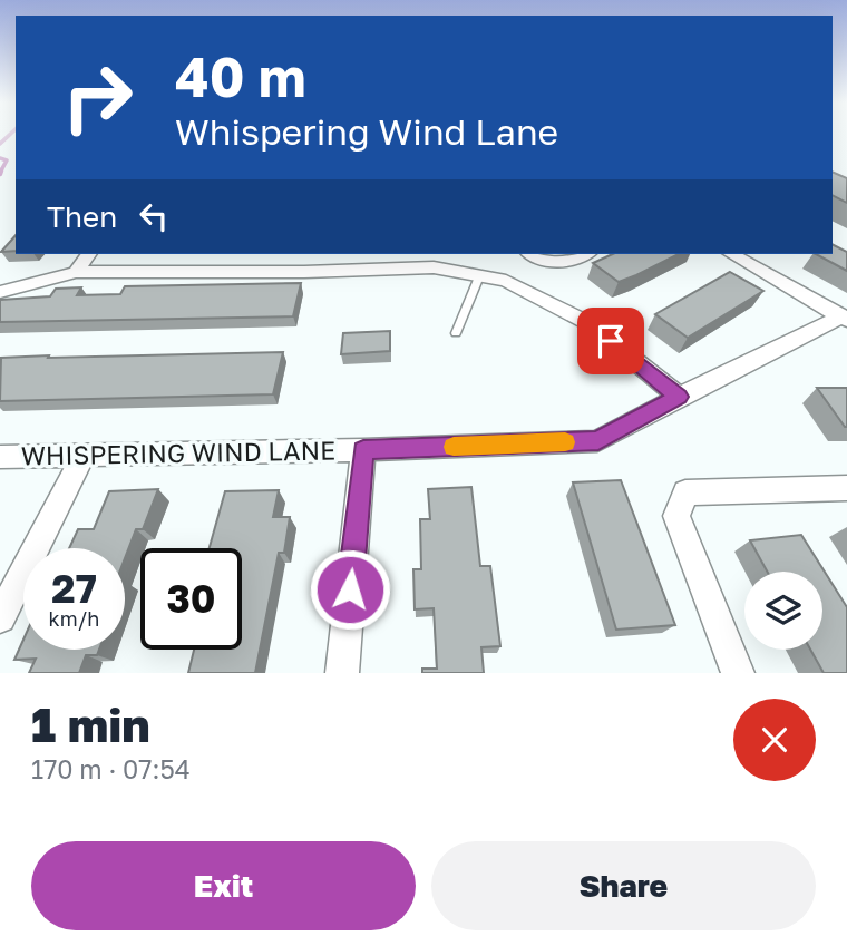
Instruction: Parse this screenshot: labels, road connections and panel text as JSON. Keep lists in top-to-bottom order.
{
  "streets": {
    "street": ["WHISPERING WIND LANE"]
  },
  "page": {
    "turn": ["40 m", "Whispering Wind Lane"],
    "then": "Then",
    "speed": "27 km/h",
    "limit": "30",
    "heading": ["1 min", "170 m · 07:54"],
    "buttons": ["Exit", "Share"]
  }
}
